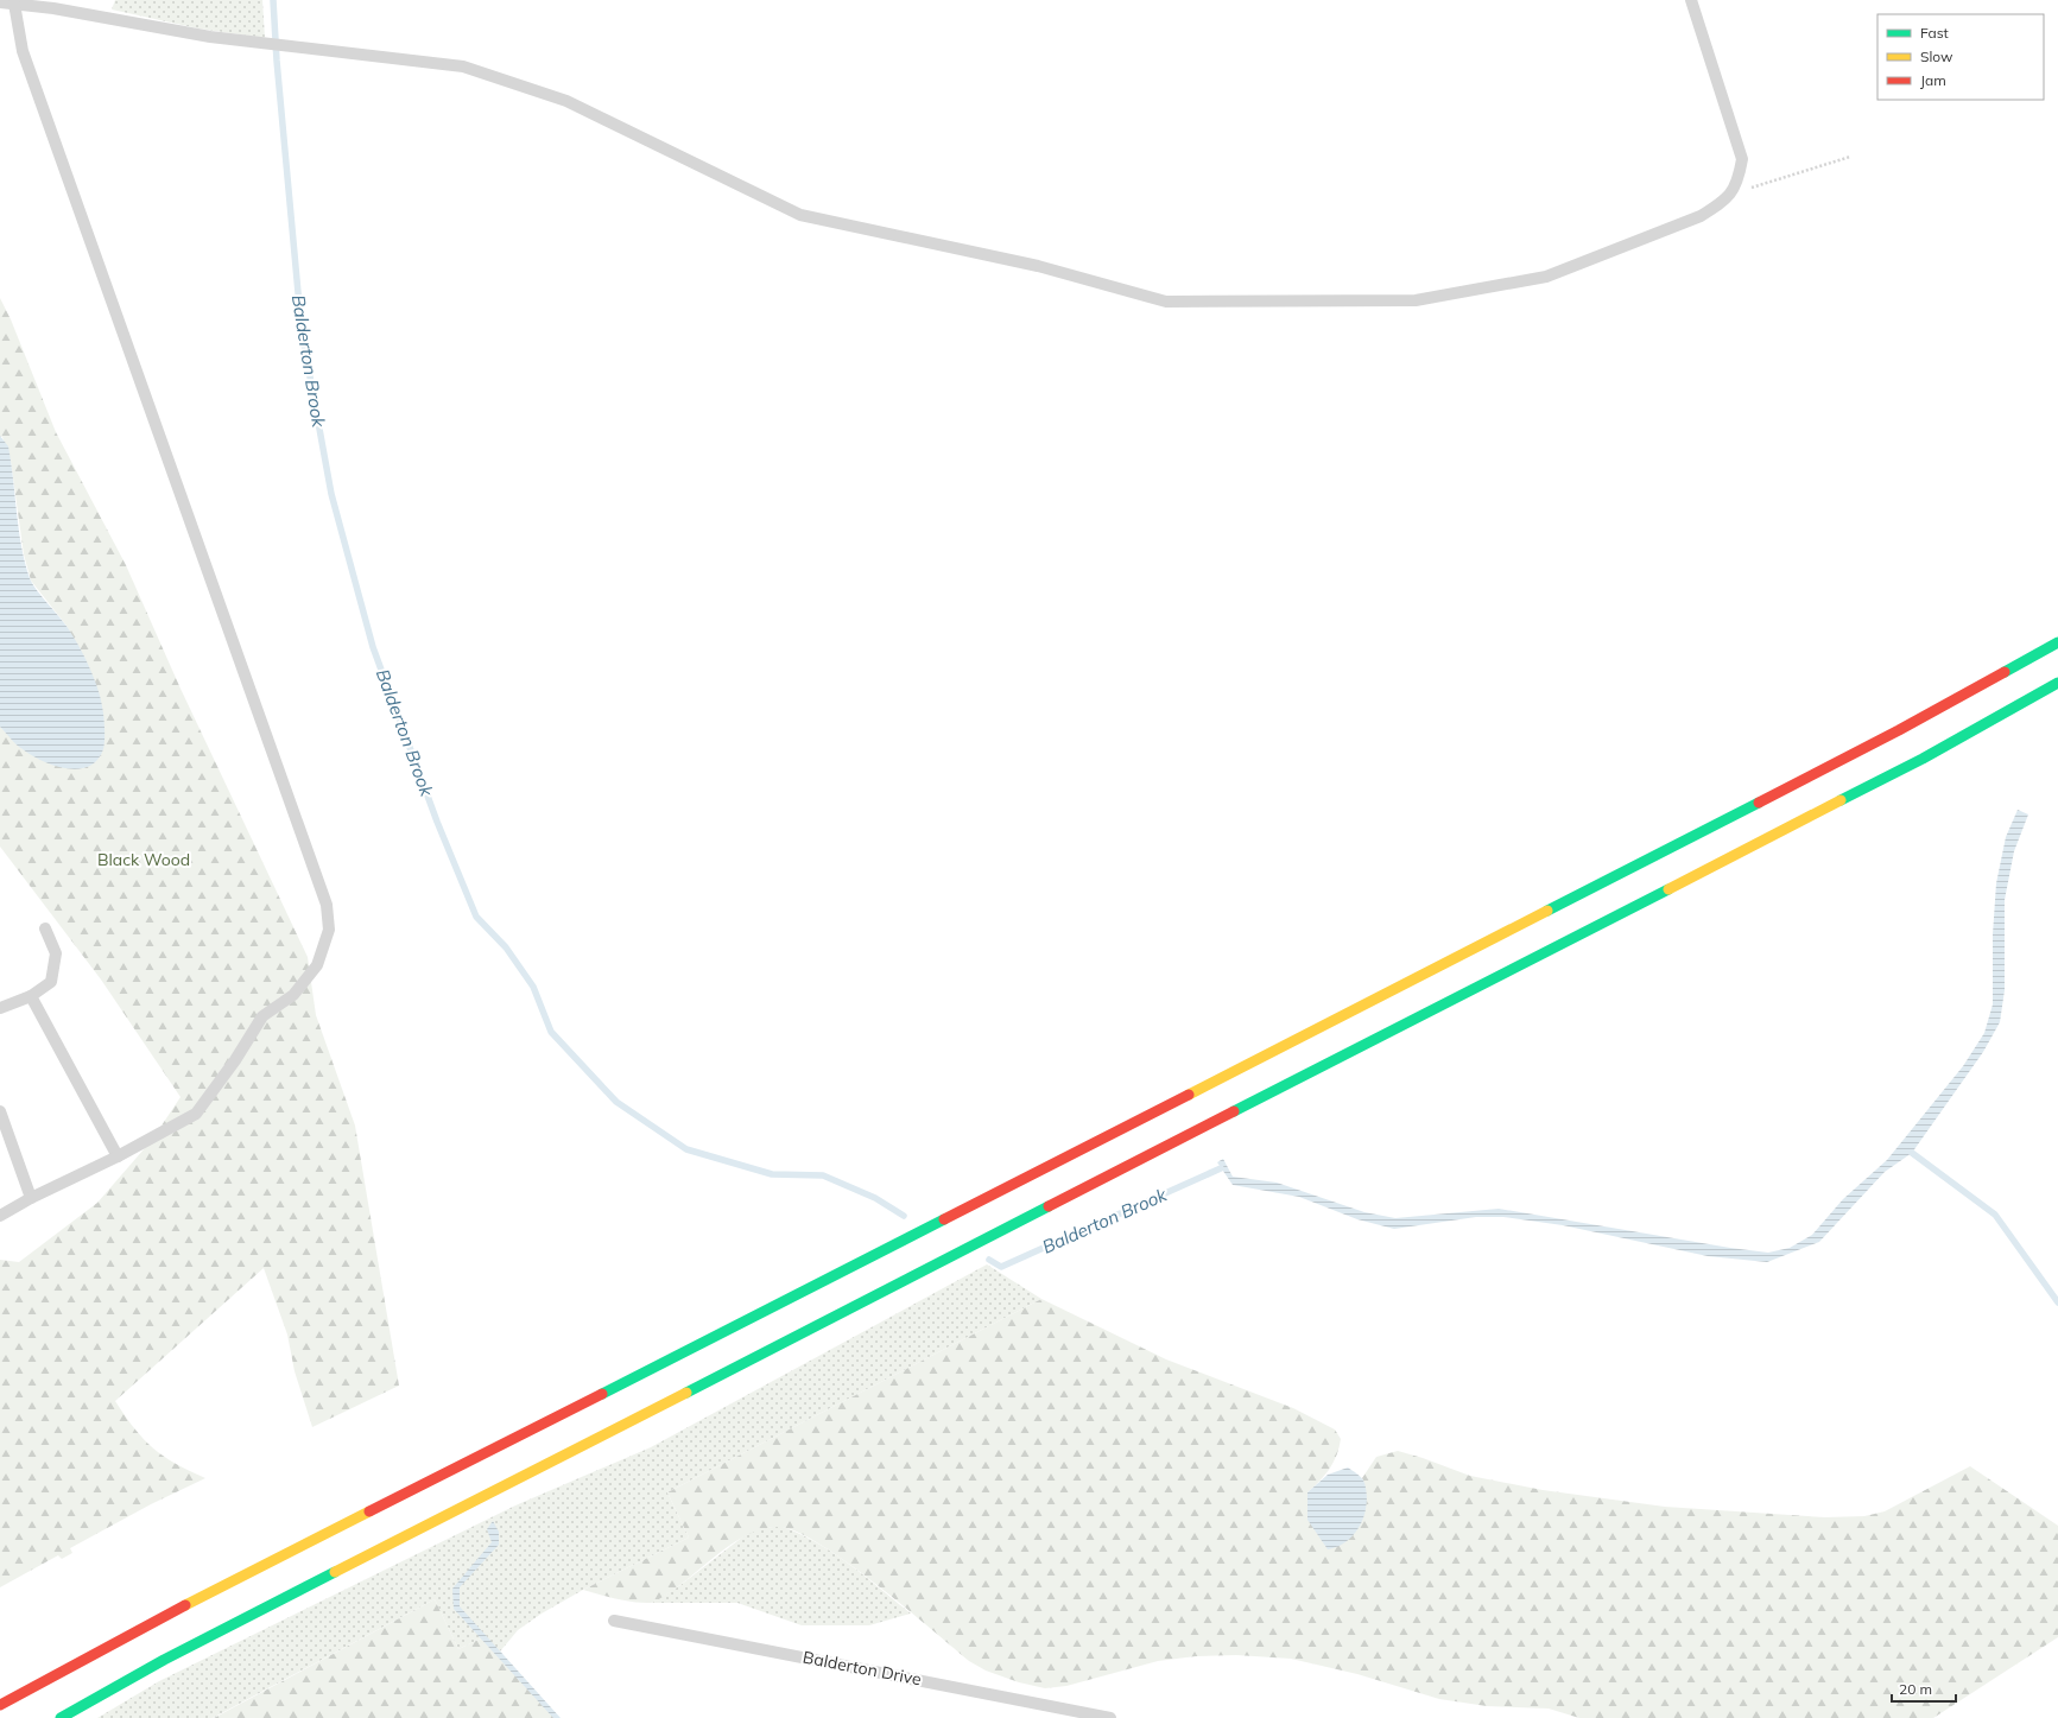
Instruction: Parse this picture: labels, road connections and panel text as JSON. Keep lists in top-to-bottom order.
{
  "streets": {
    "lane": ["Balderton Drive"]
  },
  "water": ["Balderton Brook"],
  "parks": ["Black Wood"],
  "legend": ["Fast", "Slow", "Jam"],
  "scale_bar": "20 m"
}
